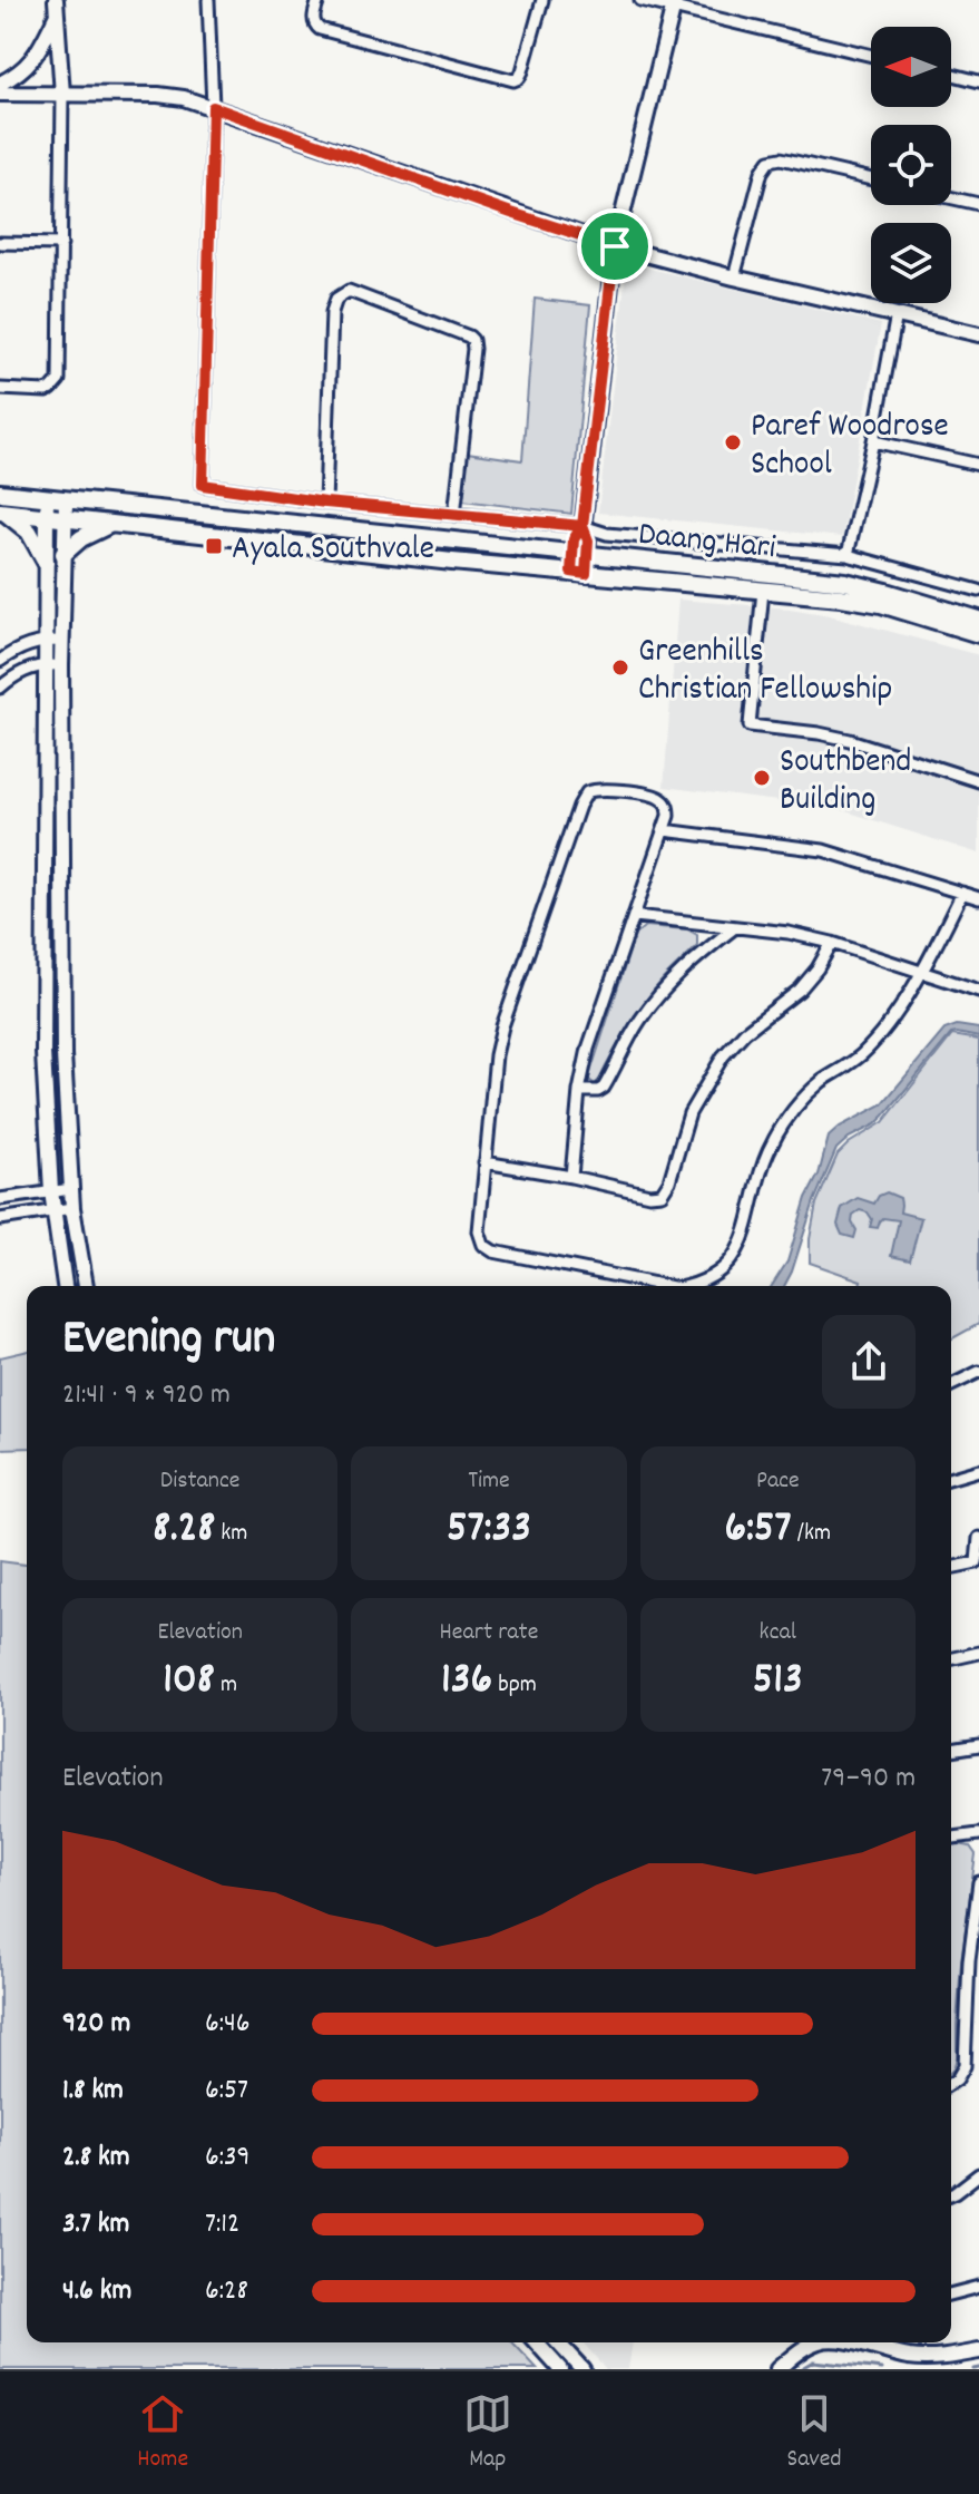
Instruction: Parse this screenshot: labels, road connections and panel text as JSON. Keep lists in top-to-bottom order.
{
  "streets": {
    "main road": ["Daang Hari"]
  },
  "places": {
    "other": ["Paref Woodrose School", "Greenhills Christian Fellowship", "Southbend Building"],
    "transit": ["Ayala Southvale"]
  },
  "north": "left",
  "page": {
    "heading": ["Evening run", "21:41 · 9 × 920 m"],
    "stats": [
      ["Distance", "8.28 km"],
      ["Time", "57:33"],
      ["Pace", "6:57 /km"],
      ["Elevation", "108 m"],
      ["Heart rate", "136 bpm"],
      ["kcal", "513"]
    ],
    "chart": ["Elevation", "79–90 m"],
    "list": [
      {
        "name": "920 m",
        "note": "6:46"
      },
      {
        "name": "1.8 km",
        "note": "6:57"
      },
      {
        "name": "2.8 km",
        "note": "6:39"
      },
      {
        "name": "3.7 km",
        "note": "7:12"
      },
      {
        "name": "4.6 km",
        "note": "6:28"
      }
    ],
    "tabs": ["Home", "Map", "Saved"]
  }
}
